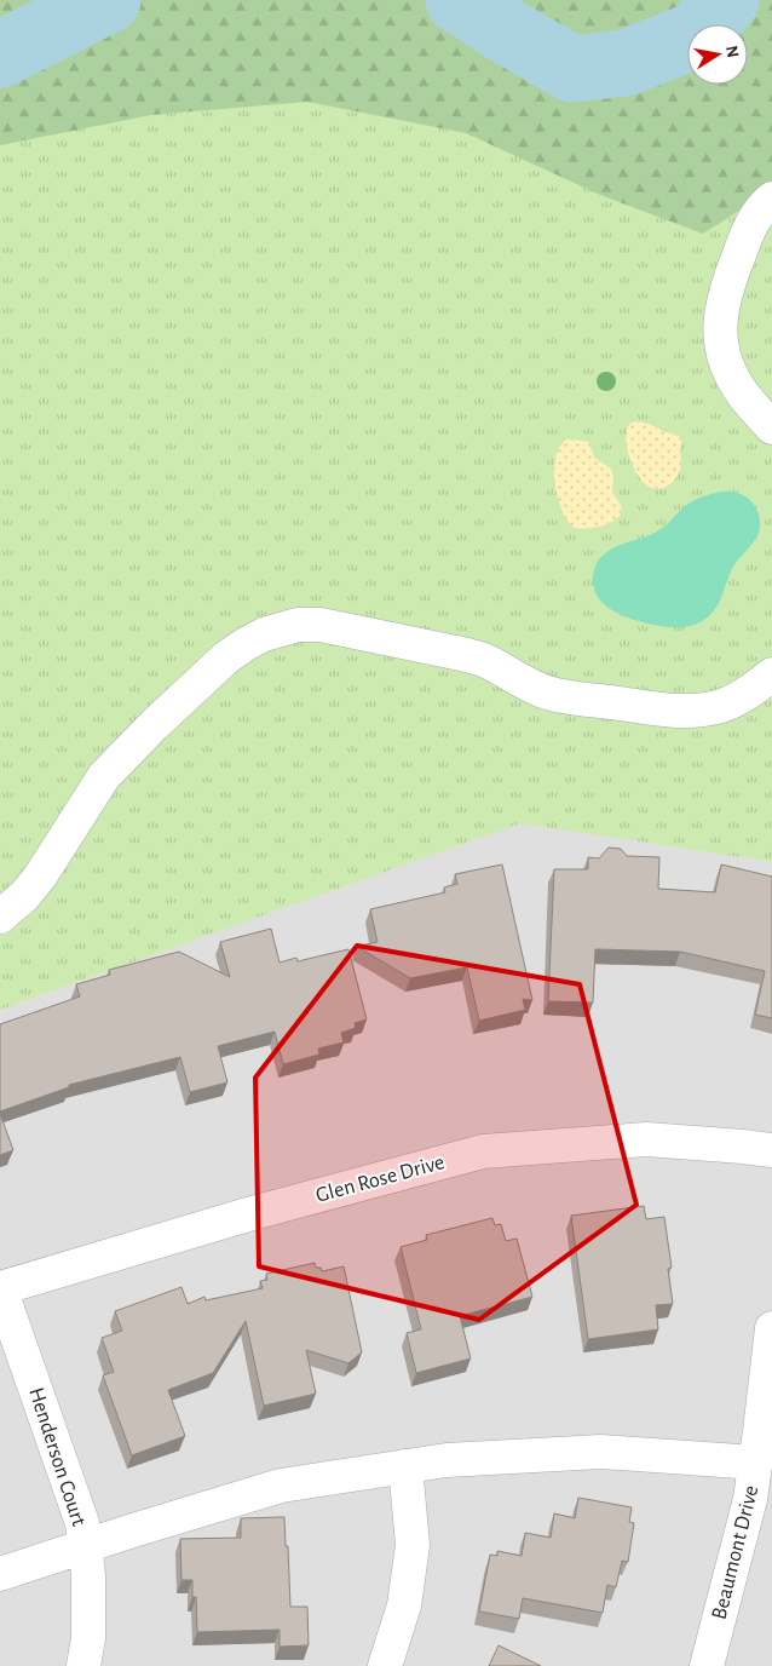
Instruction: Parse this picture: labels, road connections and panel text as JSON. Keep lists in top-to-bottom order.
{
  "streets": {
    "street": ["Glen Rose Drive", "Henderson Court", "Beaumont Drive"]
  },
  "crossings": [
    ["Glen Rose Drive", "Henderson Court"]
  ],
  "north": "right"
}
